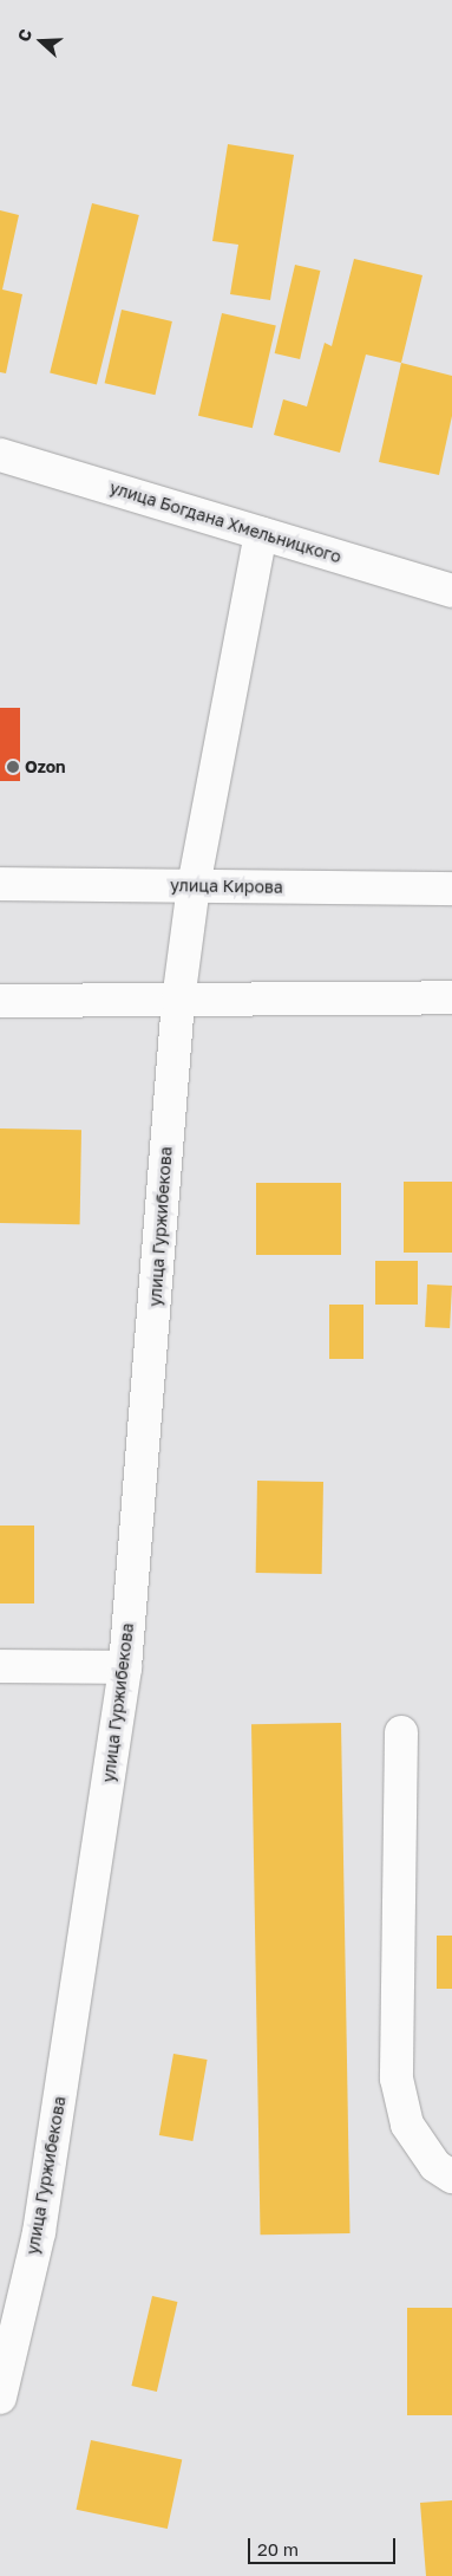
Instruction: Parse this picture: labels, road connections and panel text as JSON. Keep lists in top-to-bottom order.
{
  "streets": {
    "street": ["улица Богдана Хмельницкого", "улица Кирова", "улица Гуржибекова"]
  },
  "crossings": [
    ["улица Богдана Хмельницкого", "улица Гуржибекова"],
    ["улица Кирова", "улица Гуржибекова"]
  ],
  "places": ["Ozon"],
  "scale_bar": "20 m",
  "north": "left"
}
